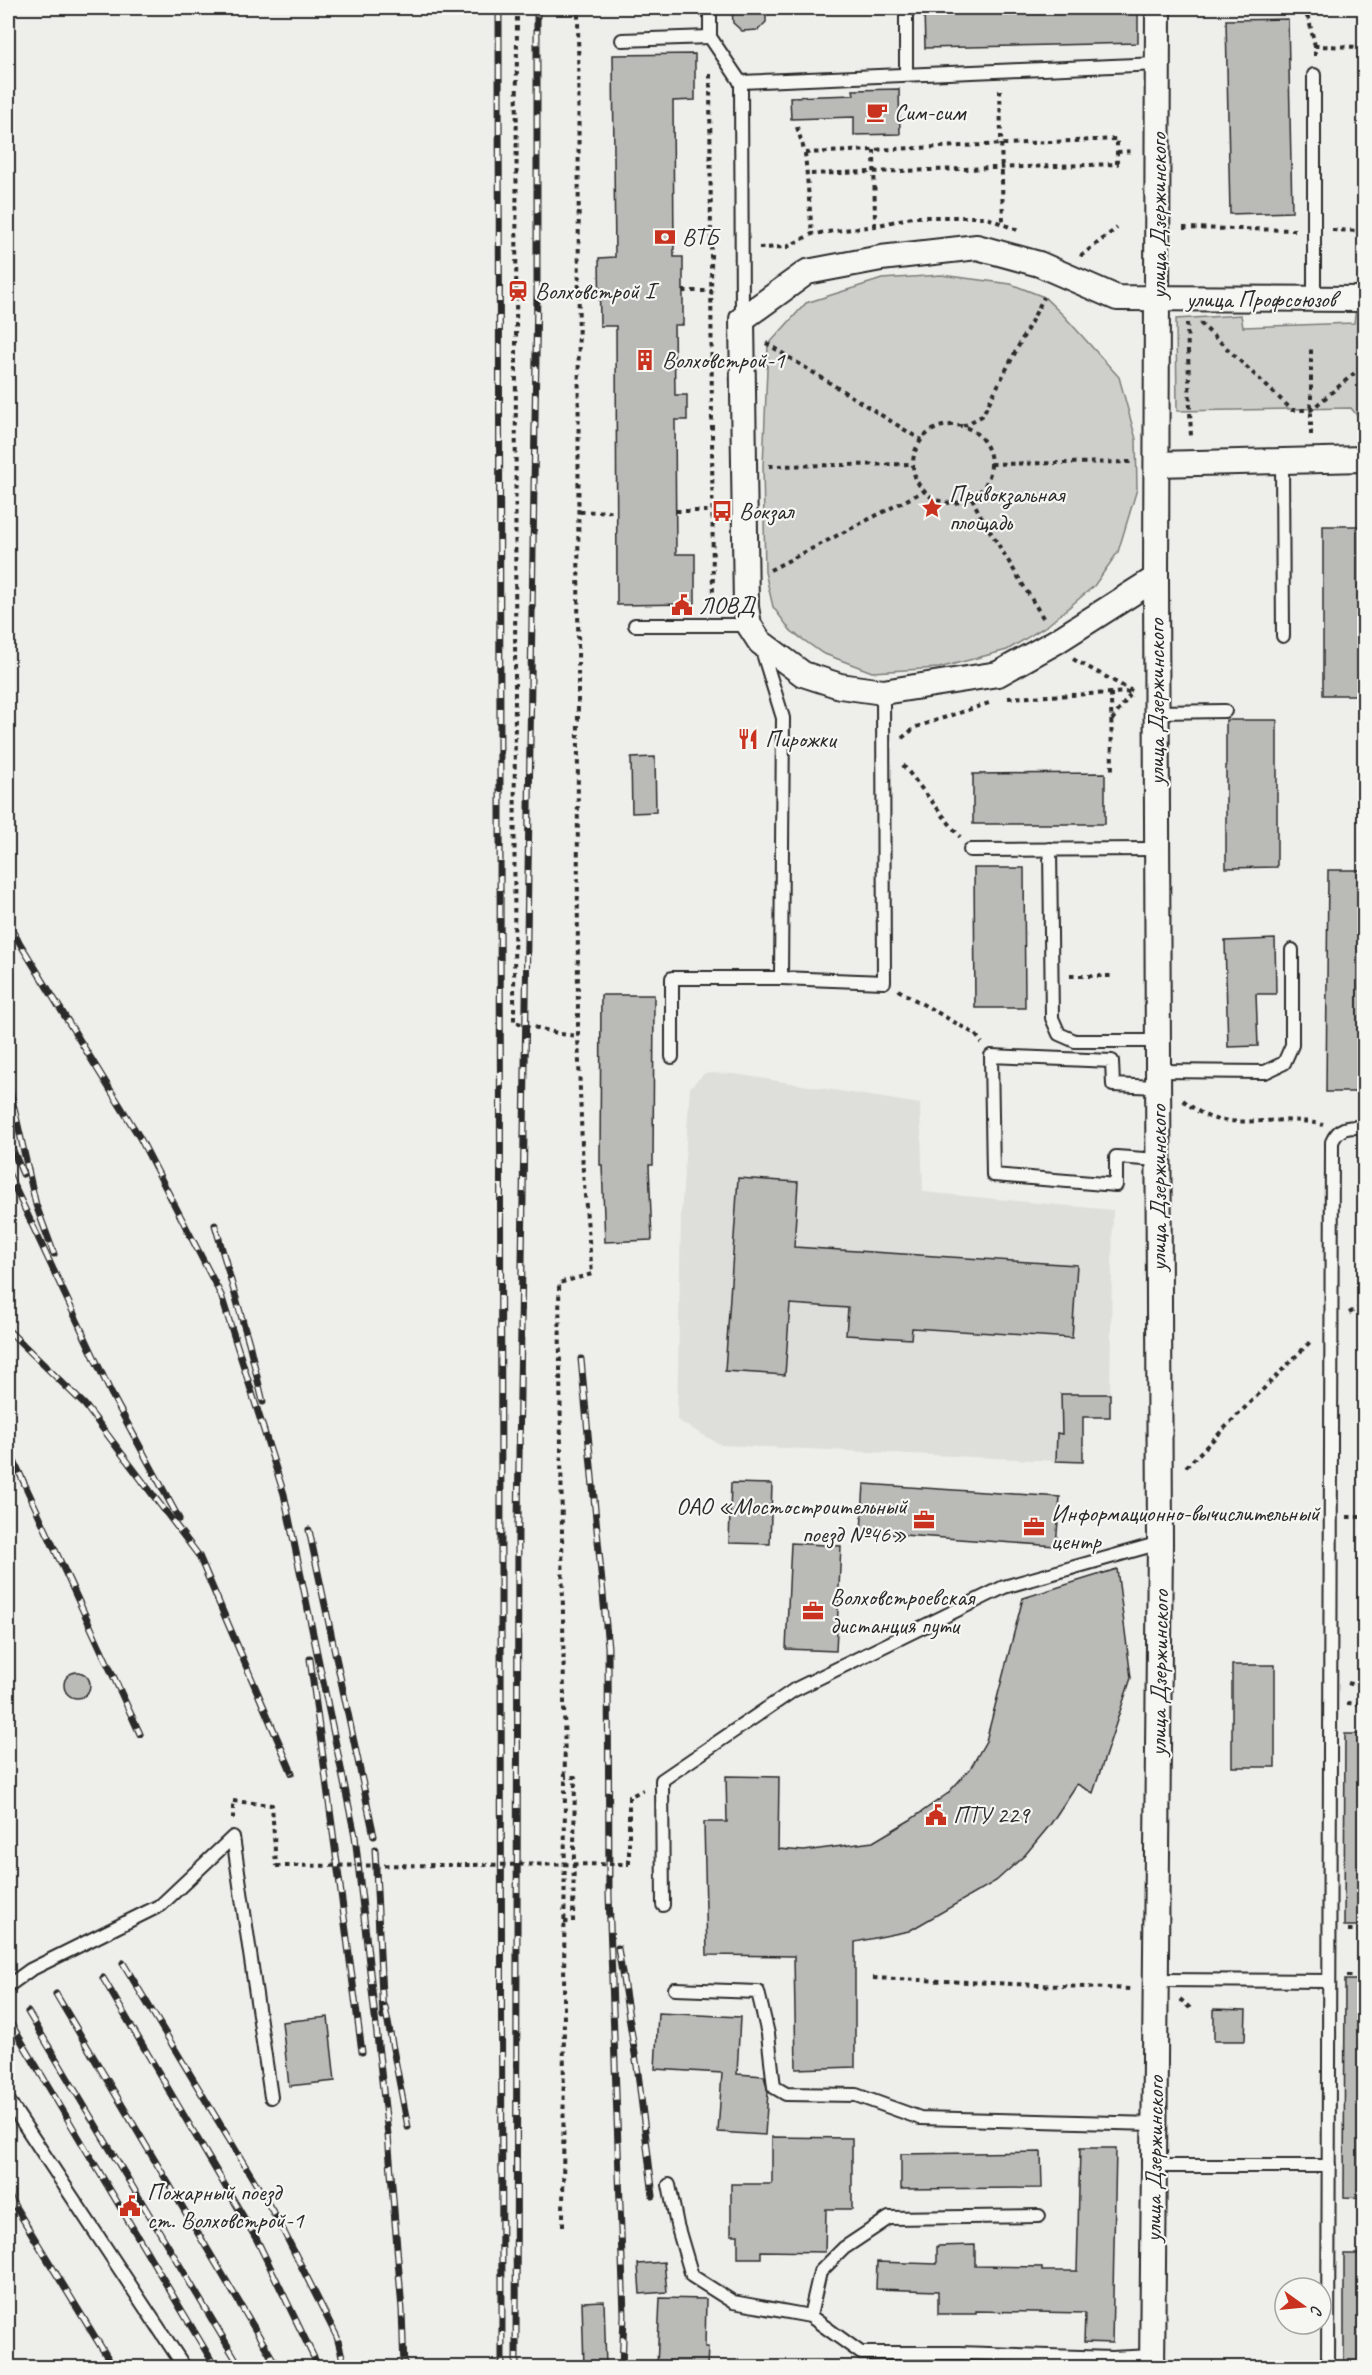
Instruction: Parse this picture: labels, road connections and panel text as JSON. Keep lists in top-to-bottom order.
{
  "streets": {
    "street": ["улица Дзержинского", "улица Профсоюзов"]
  },
  "crossings": [
    ["улица Дзержинского", "улица Профсоюзов"]
  ],
  "places": {
    "cafe": ["Сим-сим"],
    "bank": ["ВТБ"],
    "station": ["Волховстрой I"],
    "building": ["Волховстрой-1"],
    "place": ["Привокзальная площадь"],
    "bus stop": ["Вокзал"],
    "public building": ["ЛОВД", "ПТУ 229", "Пожарный поезд ст. Волховстрой-1"],
    "restaurant": ["Пирожки"],
    "office": ["ОАО «Мостостроительный поезд №46»", "Информационно-вычислительный центр", "Волховстроевская дистанция пути"]
  },
  "north": "right"
}
